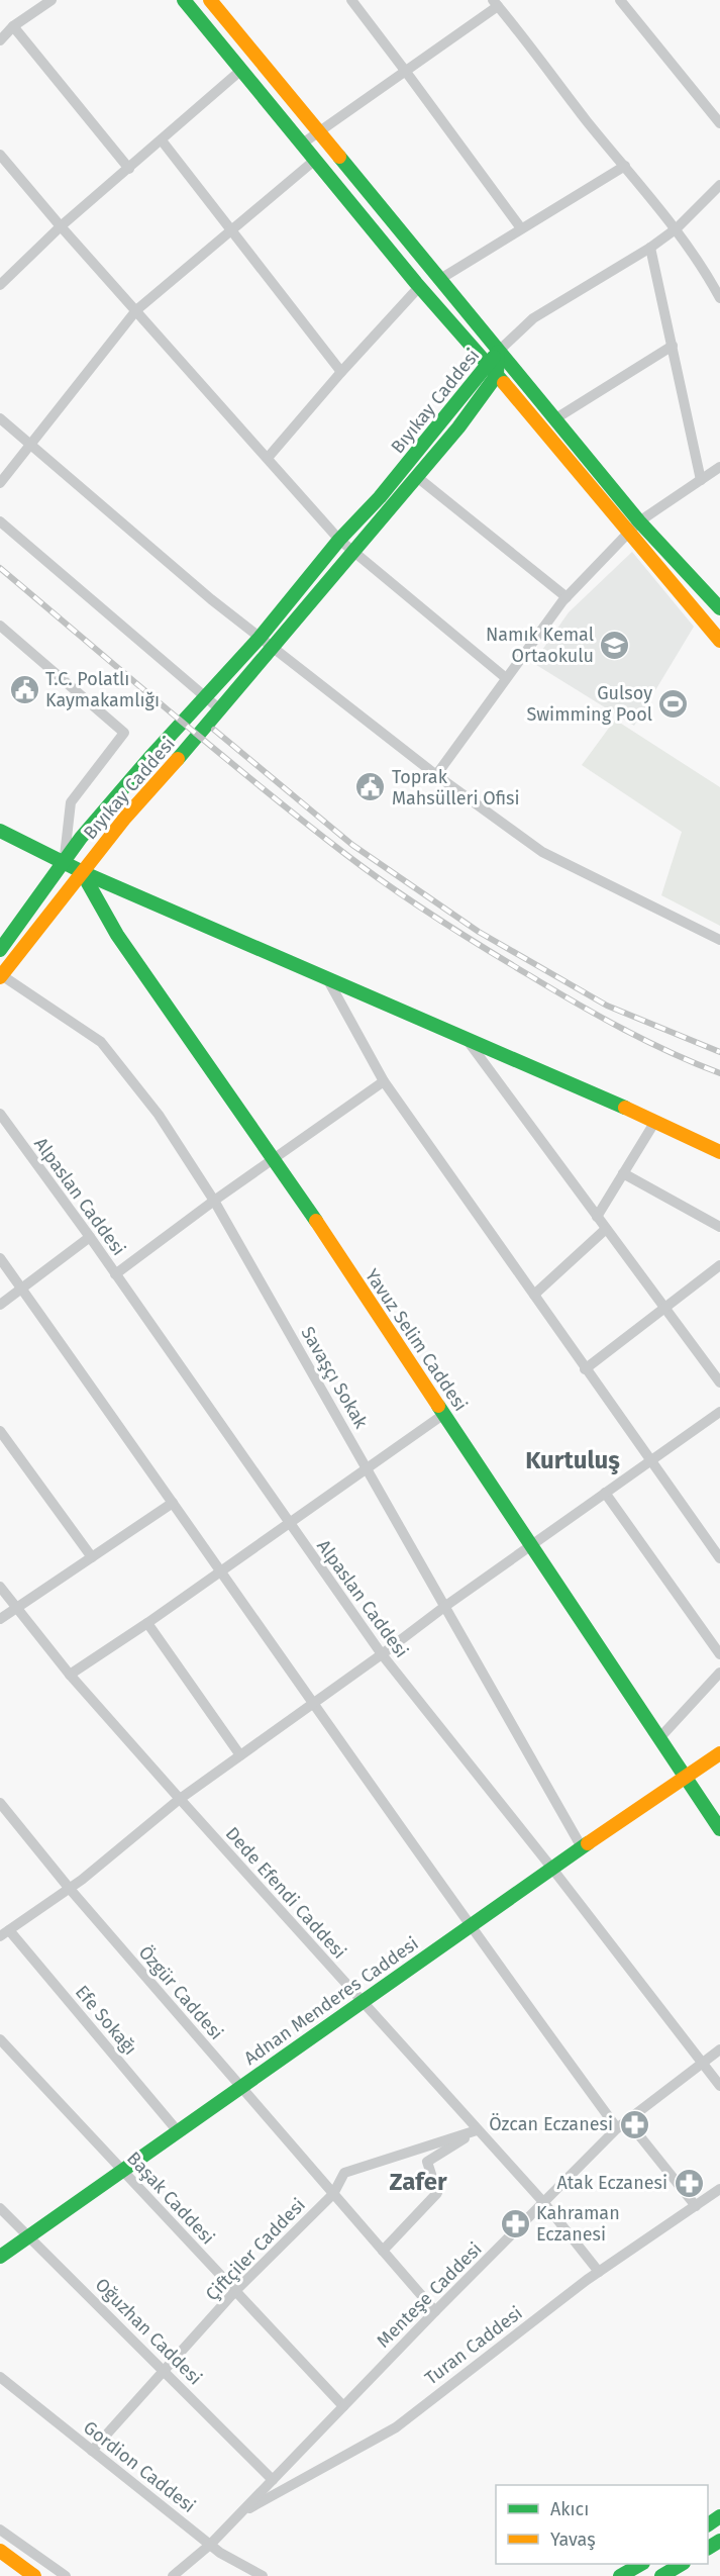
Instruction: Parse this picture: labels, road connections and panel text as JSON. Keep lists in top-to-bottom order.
{
  "streets": {
    "main road": ["Bıyıkay Caddesi", "Yavuz Selim Caddesi", "Adnan Menderes Caddesi"],
    "street": [
      "Alpaslan Caddesi",
      "Savaşçı Sokak",
      "Dede Efendi Caddesi",
      "Özgür Caddesi",
      "Efe Sokağı",
      "Başak Caddesi",
      "Çiftçiler Caddesi",
      "Menteşe Caddesi",
      "Oğuzhan Caddesi",
      "Turan Caddesi",
      "Gordion Caddesi"
    ]
  },
  "crossings": [
    ["Bıyıkay Caddesi", "Yavuz Selim Caddesi"],
    ["Bıyıkay Caddesi", "Savaşçı Sokak"],
    ["Alpaslan Caddesi", "Adnan Menderes Caddesi"],
    ["Alpaslan Caddesi", "Menteşe Caddesi"],
    ["Yavuz Selim Caddesi", "Adnan Menderes Caddesi"],
    ["Savaşçı Sokak", "Adnan Menderes Caddesi"],
    ["Dede Efendi Caddesi", "Adnan Menderes Caddesi"],
    ["Dede Efendi Caddesi", "Çiftçiler Caddesi"],
    ["Dede Efendi Caddesi", "Menteşe Caddesi"],
    ["Dede Efendi Caddesi", "Turan Caddesi"],
    ["Özgür Caddesi", "Adnan Menderes Caddesi"],
    ["Özgür Caddesi", "Çiftçiler Caddesi"],
    ["Özgür Caddesi", "Menteşe Caddesi"],
    ["Adnan Menderes Caddesi", "Efe Sokağı"],
    ["Adnan Menderes Caddesi", "Başak Caddesi"],
    ["Adnan Menderes Caddesi", "Oğuzhan Caddesi"],
    ["Başak Caddesi", "Çiftçiler Caddesi"],
    ["Başak Caddesi", "Menteşe Caddesi"],
    ["Çiftçiler Caddesi", "Oğuzhan Caddesi"],
    ["Çiftçiler Caddesi", "Gordion Caddesi"],
    ["Menteşe Caddesi", "Oğuzhan Caddesi"],
    ["Menteşe Caddesi", "Turan Caddesi"],
    ["Menteşe Caddesi", "Gordion Caddesi"]
  ],
  "districts": ["Kurtuluş", "Zafer"],
  "places": {
    "school or university": ["Namık Kemal Ortaokulu"],
    "public building": ["T.C. Polatlı Kaymakamlığı", "Toprak Mahsülleri Ofisi"],
    "sports": ["Gulsoy Swimming Pool"],
    "pharmacy": ["Özcan Eczanesi", "Atak Eczanesi", "Kahraman Eczanesi"]
  },
  "legend": ["Akıcı", "Yavaş"]
}
